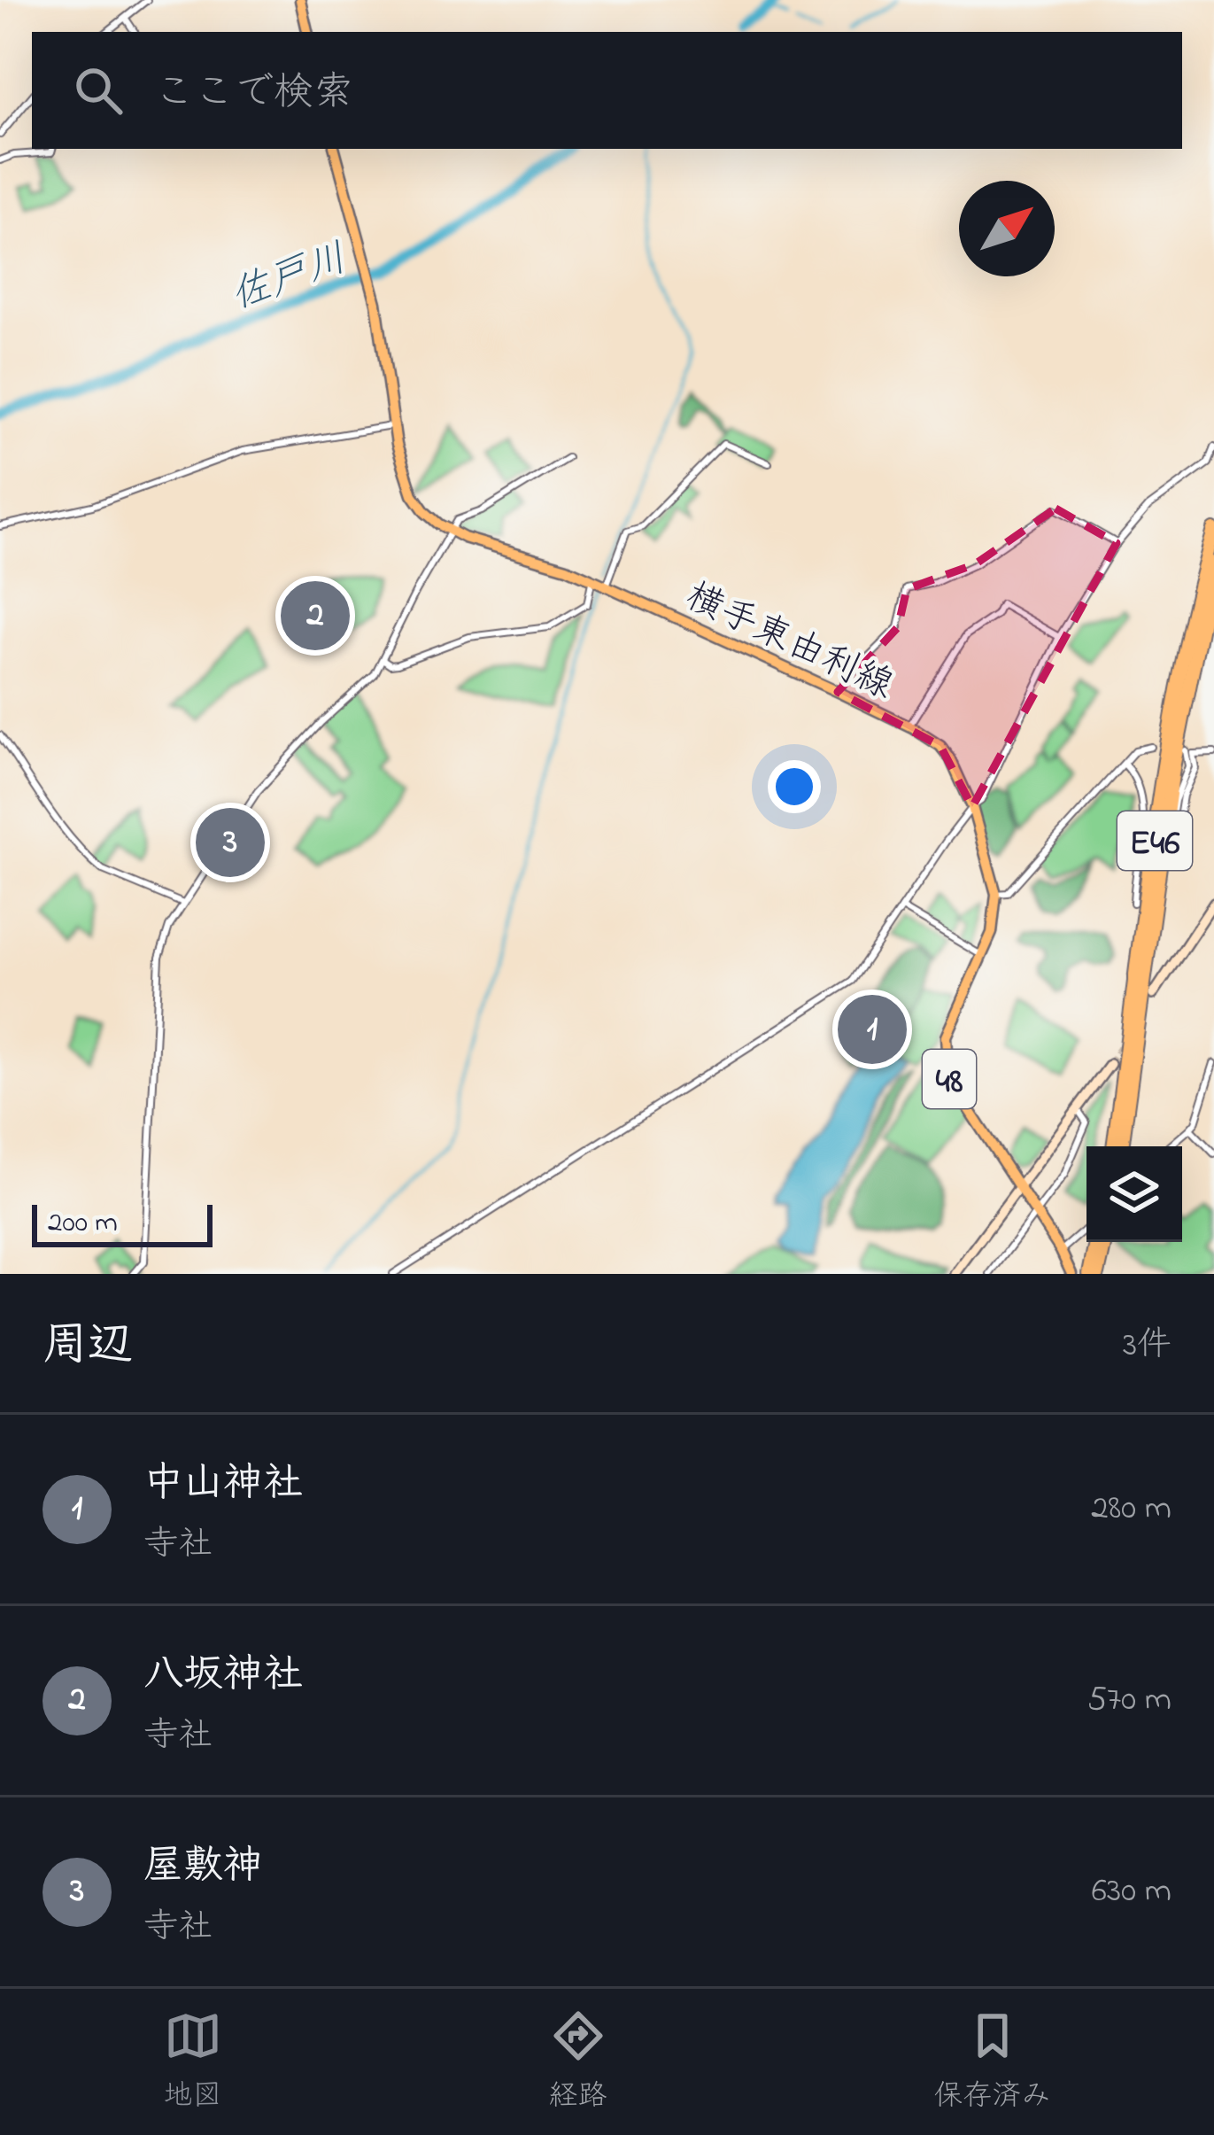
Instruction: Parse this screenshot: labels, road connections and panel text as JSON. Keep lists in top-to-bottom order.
{
  "streets": {
    "highway": ["E46"],
    "main road": ["横手東由利線", "48"]
  },
  "water": ["佐戸川"],
  "scale_bar": "200 m",
  "north": "top right",
  "page": {
    "search": "ここで検索",
    "pins": ["2", "3", "1"],
    "scale": "200 m",
    "heading": ["周辺", "3件"],
    "list": [
      {
        "mark": "1",
        "name": "中山神社",
        "note": "寺社",
        "value": "280 m"
      },
      {
        "mark": "2",
        "name": "八坂神社",
        "note": "寺社",
        "value": "570 m"
      },
      {
        "mark": "3",
        "name": "屋敷神",
        "note": "寺社",
        "value": "630 m"
      }
    ],
    "nav": ["地図", "経路", "保存済み"]
  }
}
